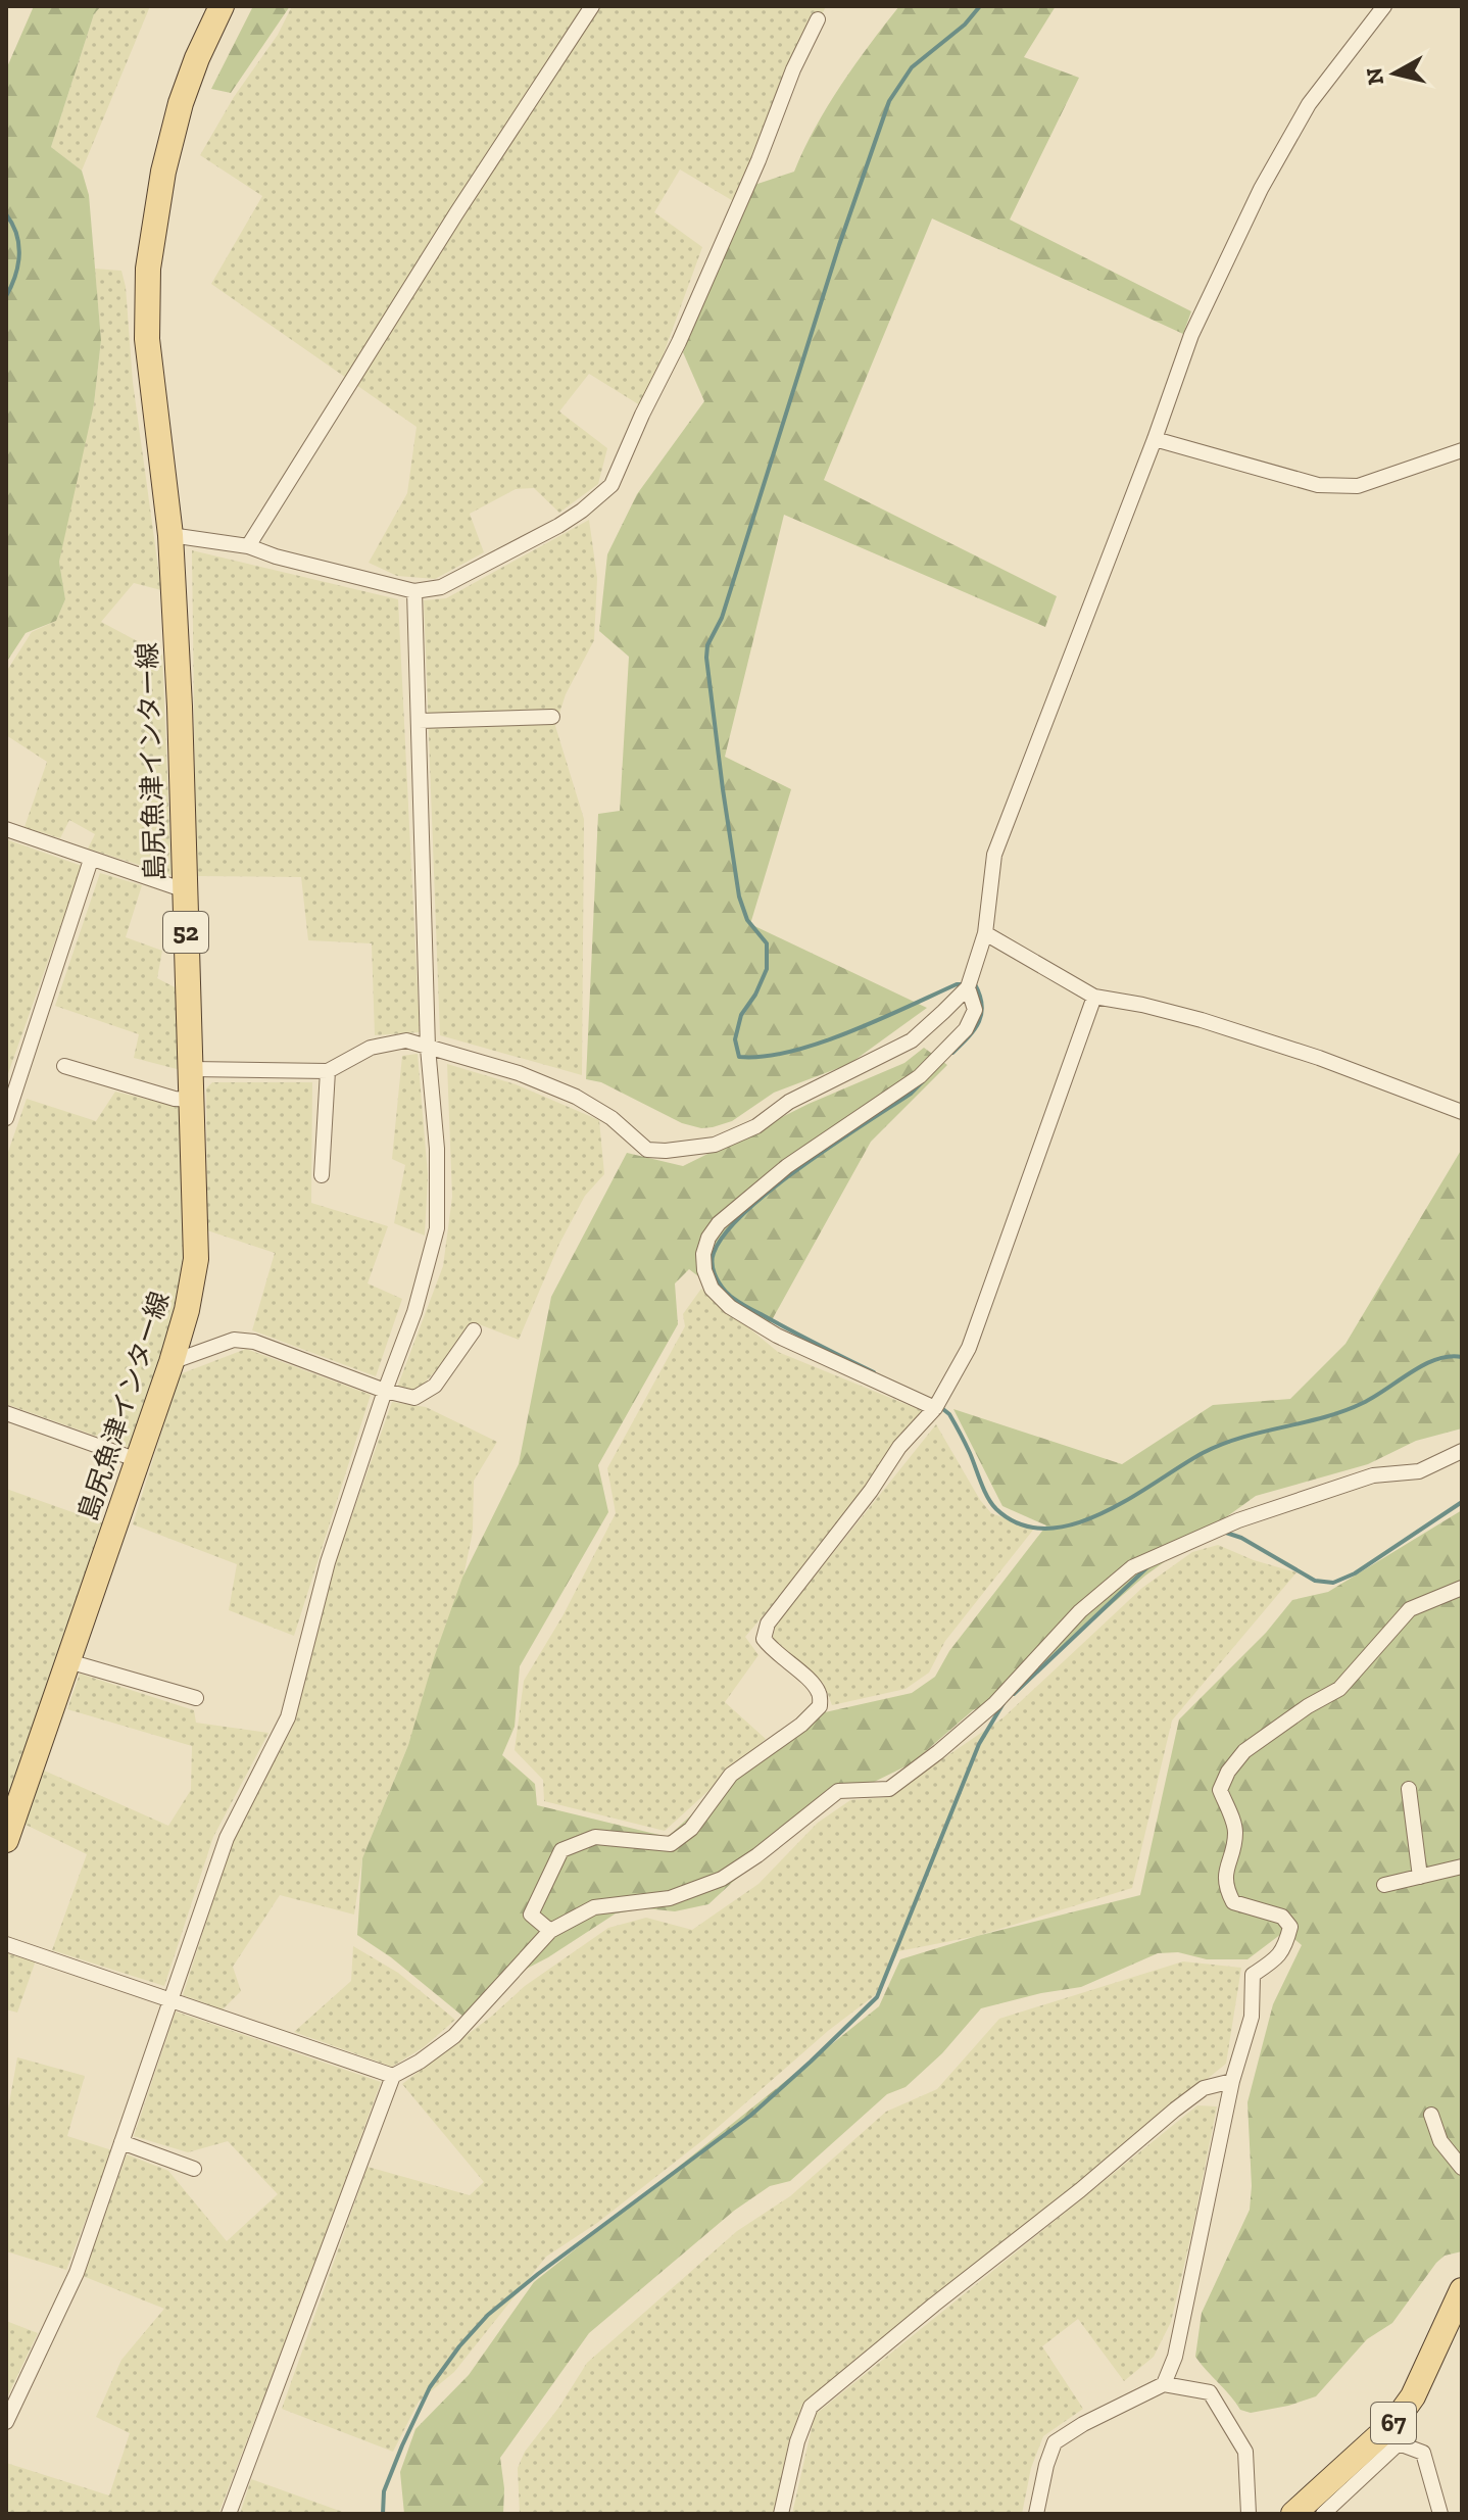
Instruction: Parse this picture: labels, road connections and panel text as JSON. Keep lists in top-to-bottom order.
{
  "streets": {
    "main road": ["島尻魚津インター線", "52", "67"]
  },
  "north": "left"
}
